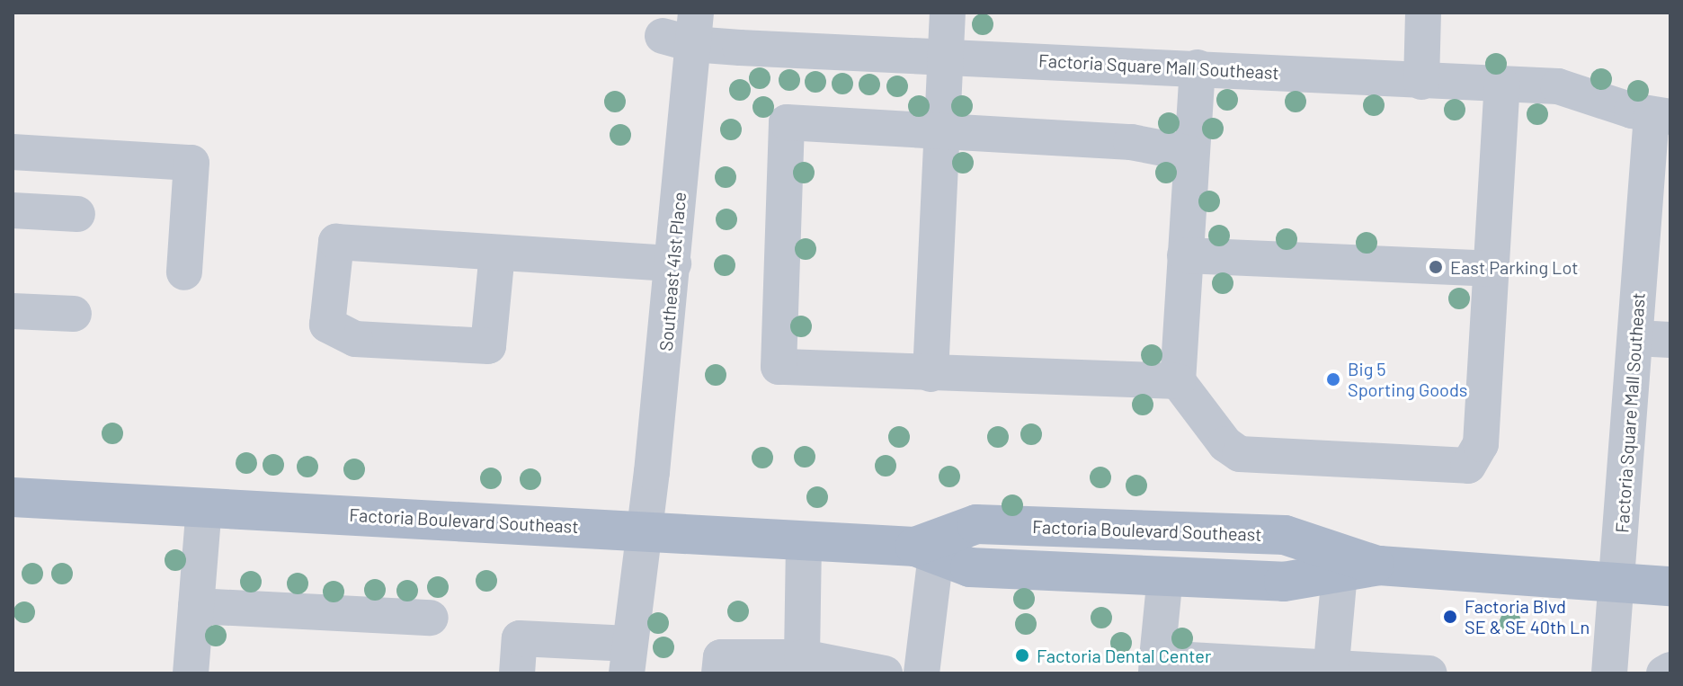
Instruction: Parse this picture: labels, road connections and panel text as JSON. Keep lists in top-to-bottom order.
{
  "streets": {
    "main road": ["Factoria Boulevard Southeast"],
    "street": ["Factoria Square Mall Southeast", "Southeast 41st Place"]
  },
  "crossings": [
    ["Factoria Square Mall Southeast", "Southeast 41st Place"],
    ["Factoria Square Mall Southeast", "Factoria Boulevard Southeast"],
    ["Southeast 41st Place", "Factoria Boulevard Southeast"]
  ],
  "places": [
    "East Parking Lot",
    "Big 5 Sporting Goods",
    "Factoria Blvd SE & SE 40th Ln",
    "Factoria Dental Center"
  ]
}
